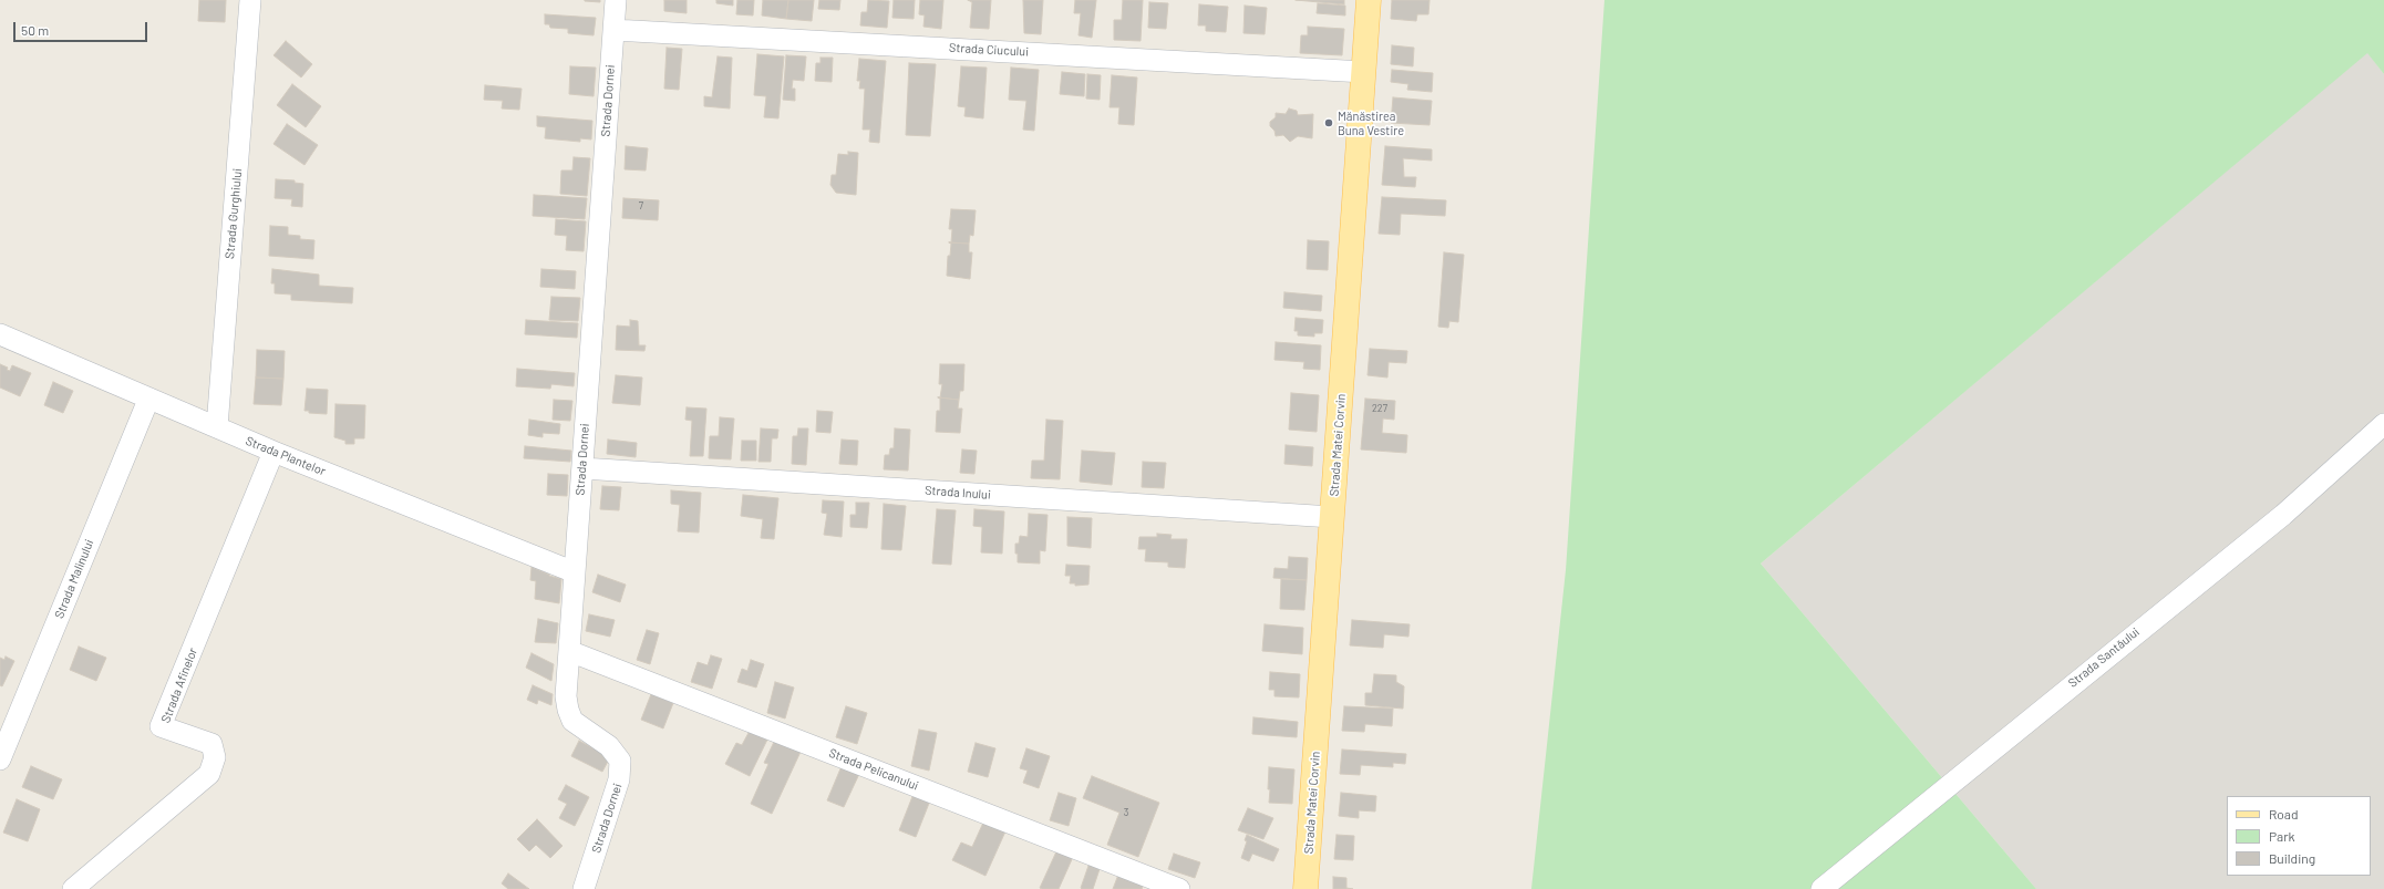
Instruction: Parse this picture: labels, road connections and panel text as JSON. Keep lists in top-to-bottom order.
{
  "streets": {
    "main road": ["Strada Matei Corvin"],
    "street": [
      "Strada Ciucului",
      "Strada Dornei",
      "Strada Gurghiului",
      "Strada Plantelor",
      "Strada Inului",
      "Strada Malinului",
      "Strada Santăului",
      "Strada Afinelor",
      "Strada Pelicanului"
    ]
  },
  "crossings": [
    ["Strada Ciucului", "Strada Dornei"],
    ["Strada Ciucului", "Strada Matei Corvin"],
    ["Strada Dornei", "Strada Plantelor"],
    ["Strada Dornei", "Strada Inului"],
    ["Strada Dornei", "Strada Pelicanului"],
    ["Strada Gurghiului", "Strada Plantelor"],
    ["Strada Matei Corvin", "Strada Inului"],
    ["Strada Plantelor", "Strada Malinului"],
    ["Strada Plantelor", "Strada Afinelor"]
  ],
  "places": ["Mănăstirea Buna Vestire"],
  "house_numbers": ["7", "227", "3"],
  "legend": ["Road", "Park", "Building"],
  "scale_bar": "50 m"
}
